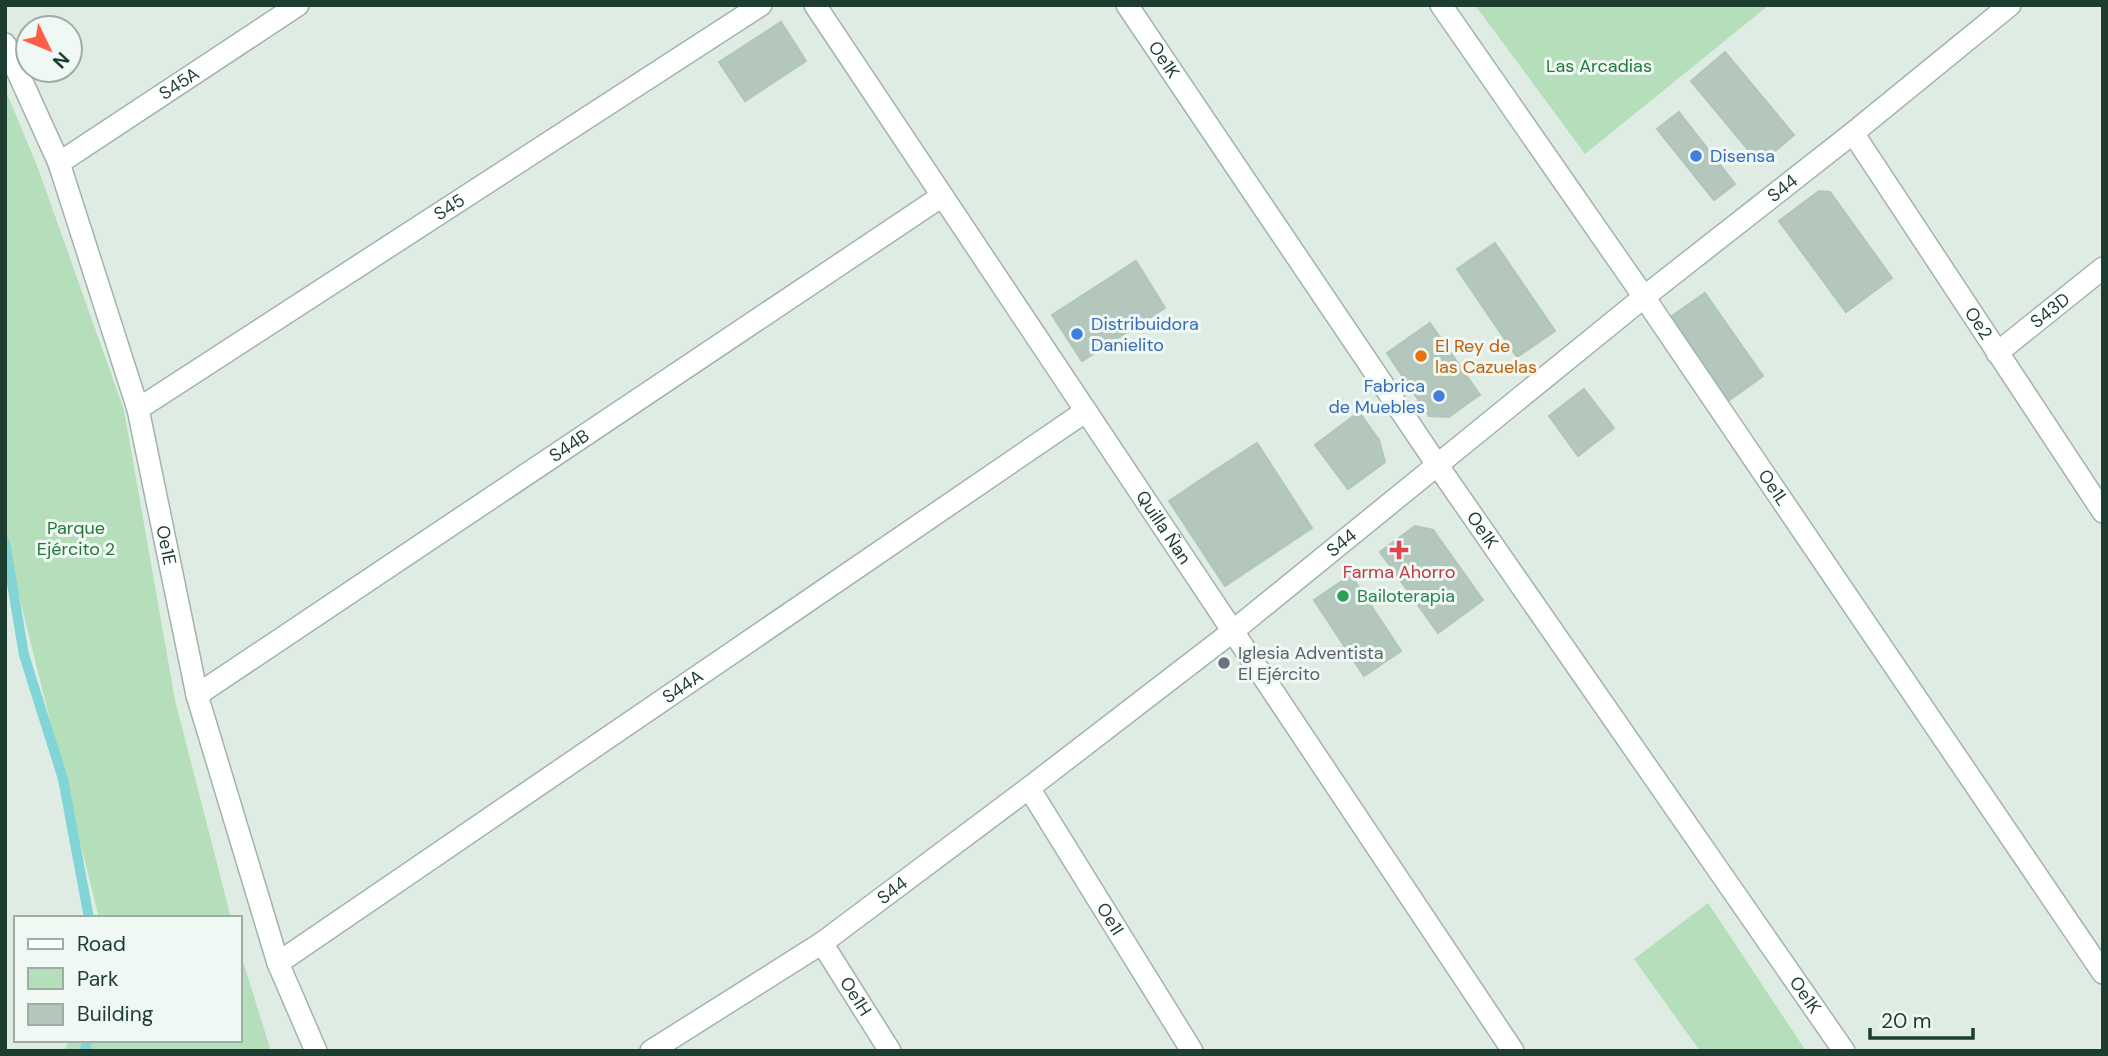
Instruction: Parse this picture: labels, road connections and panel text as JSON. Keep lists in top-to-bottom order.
{
  "streets": {
    "street": [
      "Oe1K",
      "S45A",
      "S44",
      "S45",
      "S43D",
      "Oe2",
      "S44B",
      "Oe1L",
      "Quilla Ñan",
      "Oe1E",
      "S44A",
      "Oe1I",
      "Oe1H"
    ]
  },
  "crossings": [
    ["Oe1K", "S44"],
    ["S45A", "Oe1E"],
    ["S44", "Oe2"],
    ["S44", "Oe1L"],
    ["S44", "Quilla Ñan"],
    ["S44", "Oe1I"],
    ["S44", "Oe1H"],
    ["S45", "Oe1E"],
    ["S43D", "Oe2"],
    ["S44B", "Quilla Ñan"],
    ["S44B", "Oe1E"],
    ["Quilla Ñan", "S44A"],
    ["Oe1E", "S44A"]
  ],
  "parks": ["Las Arcadias", "Parque Ejército 2"],
  "places": {
    "other": [
      "Disensa",
      "Distribuidora Danielito",
      "El Rey de las Cazuelas",
      "Fabrica de Muebles",
      "Bailoterapia",
      "Iglesia Adventista El Ejército"
    ],
    "health": ["Farma Ahorro"]
  },
  "legend": ["Road", "Park", "Building"],
  "scale_bar": "20 m",
  "north": "bottom right"
}
